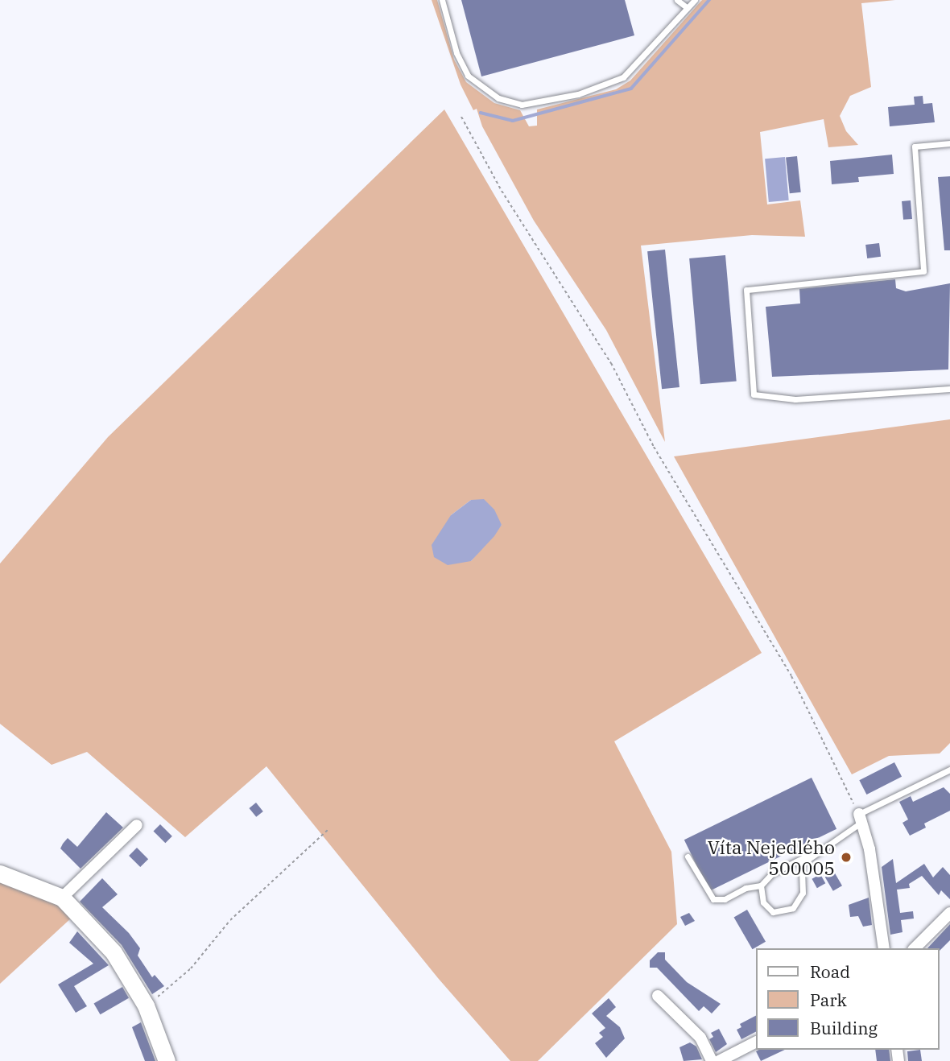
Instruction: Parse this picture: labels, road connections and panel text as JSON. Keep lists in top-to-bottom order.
{
  "places": ["Víta Nejedlého 500005"],
  "legend": ["Road", "Park", "Building"]
}
